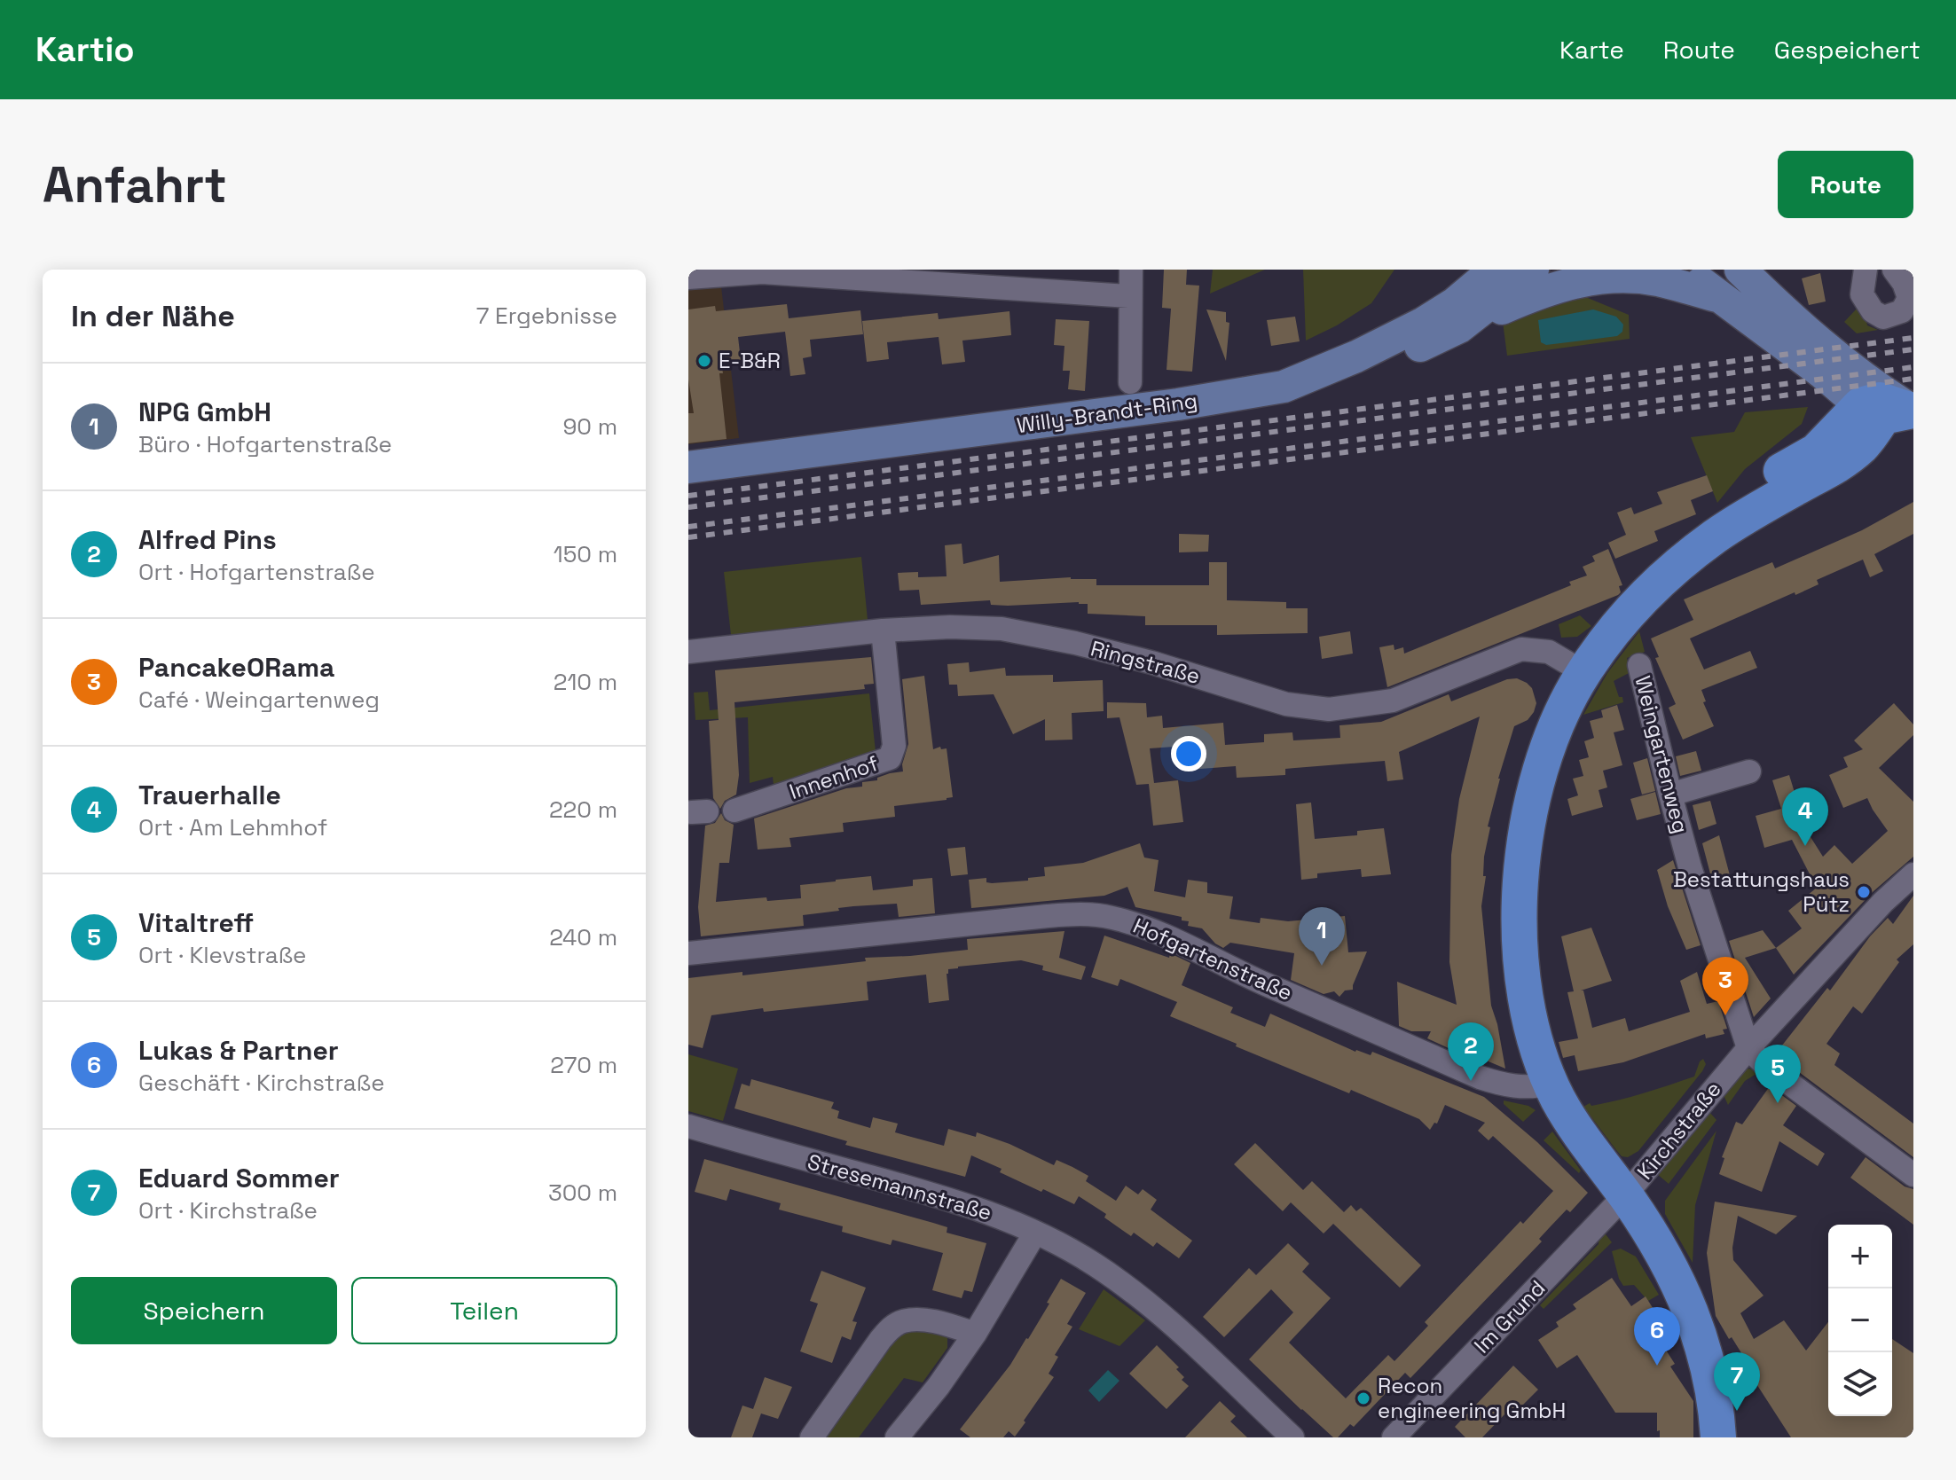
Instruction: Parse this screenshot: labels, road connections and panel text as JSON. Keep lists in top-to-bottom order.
{
  "streets": {
    "main road": ["Willy-Brandt-Ring", "Kirchstraße"],
    "street": [
      "Ringstraße",
      "Weingartenweg",
      "Innenhof",
      "Hofgartenstraße",
      "Stresemannstraße",
      "Im Grund"
    ]
  },
  "crossings": [
    ["Ringstraße", "Innenhof"],
    ["Weingartenweg", "Kirchstraße"],
    ["Kirchstraße", "Im Grund"]
  ],
  "places": ["E-B&R", "Bestattungshaus Pütz", "Recon engineering GmbH"],
  "page": {
    "header": "Kartio",
    "nav": ["Karte", "Route", "Gespeichert"],
    "buttons": [
      "Route",
      ["Speichern", "Teilen"]
    ],
    "title": "Anfahrt",
    "heading": ["In der Nähe", "7 Ergebnisse"],
    "list": [
      {
        "mark": "1",
        "name": "NPG GmbH",
        "note": "Büro · Hofgartenstraße",
        "value": "90 m"
      },
      {
        "mark": "2",
        "name": "Alfred Pins",
        "note": "Ort · Hofgartenstraße",
        "value": "150 m"
      },
      {
        "mark": "3",
        "name": "PancakeORama",
        "note": "Café · Weingartenweg",
        "value": "210 m"
      },
      {
        "mark": "4",
        "name": "Trauerhalle",
        "note": "Ort · Am Lehmhof",
        "value": "220 m"
      },
      {
        "mark": "5",
        "name": "Vitaltreff",
        "note": "Ort · Klevstraße",
        "value": "240 m"
      },
      {
        "mark": "6",
        "name": "Lukas & Partner",
        "note": "Geschäft · Kirchstraße",
        "value": "270 m"
      },
      {
        "mark": "7",
        "name": "Eduard Sommer",
        "note": "Ort · Kirchstraße",
        "value": "300 m"
      }
    ],
    "pins": [
      "4",
      "1",
      "3",
      "2",
      "5",
      "6",
      "7"
    ],
    "map_buttons": ["+", "−"]
  }
}
